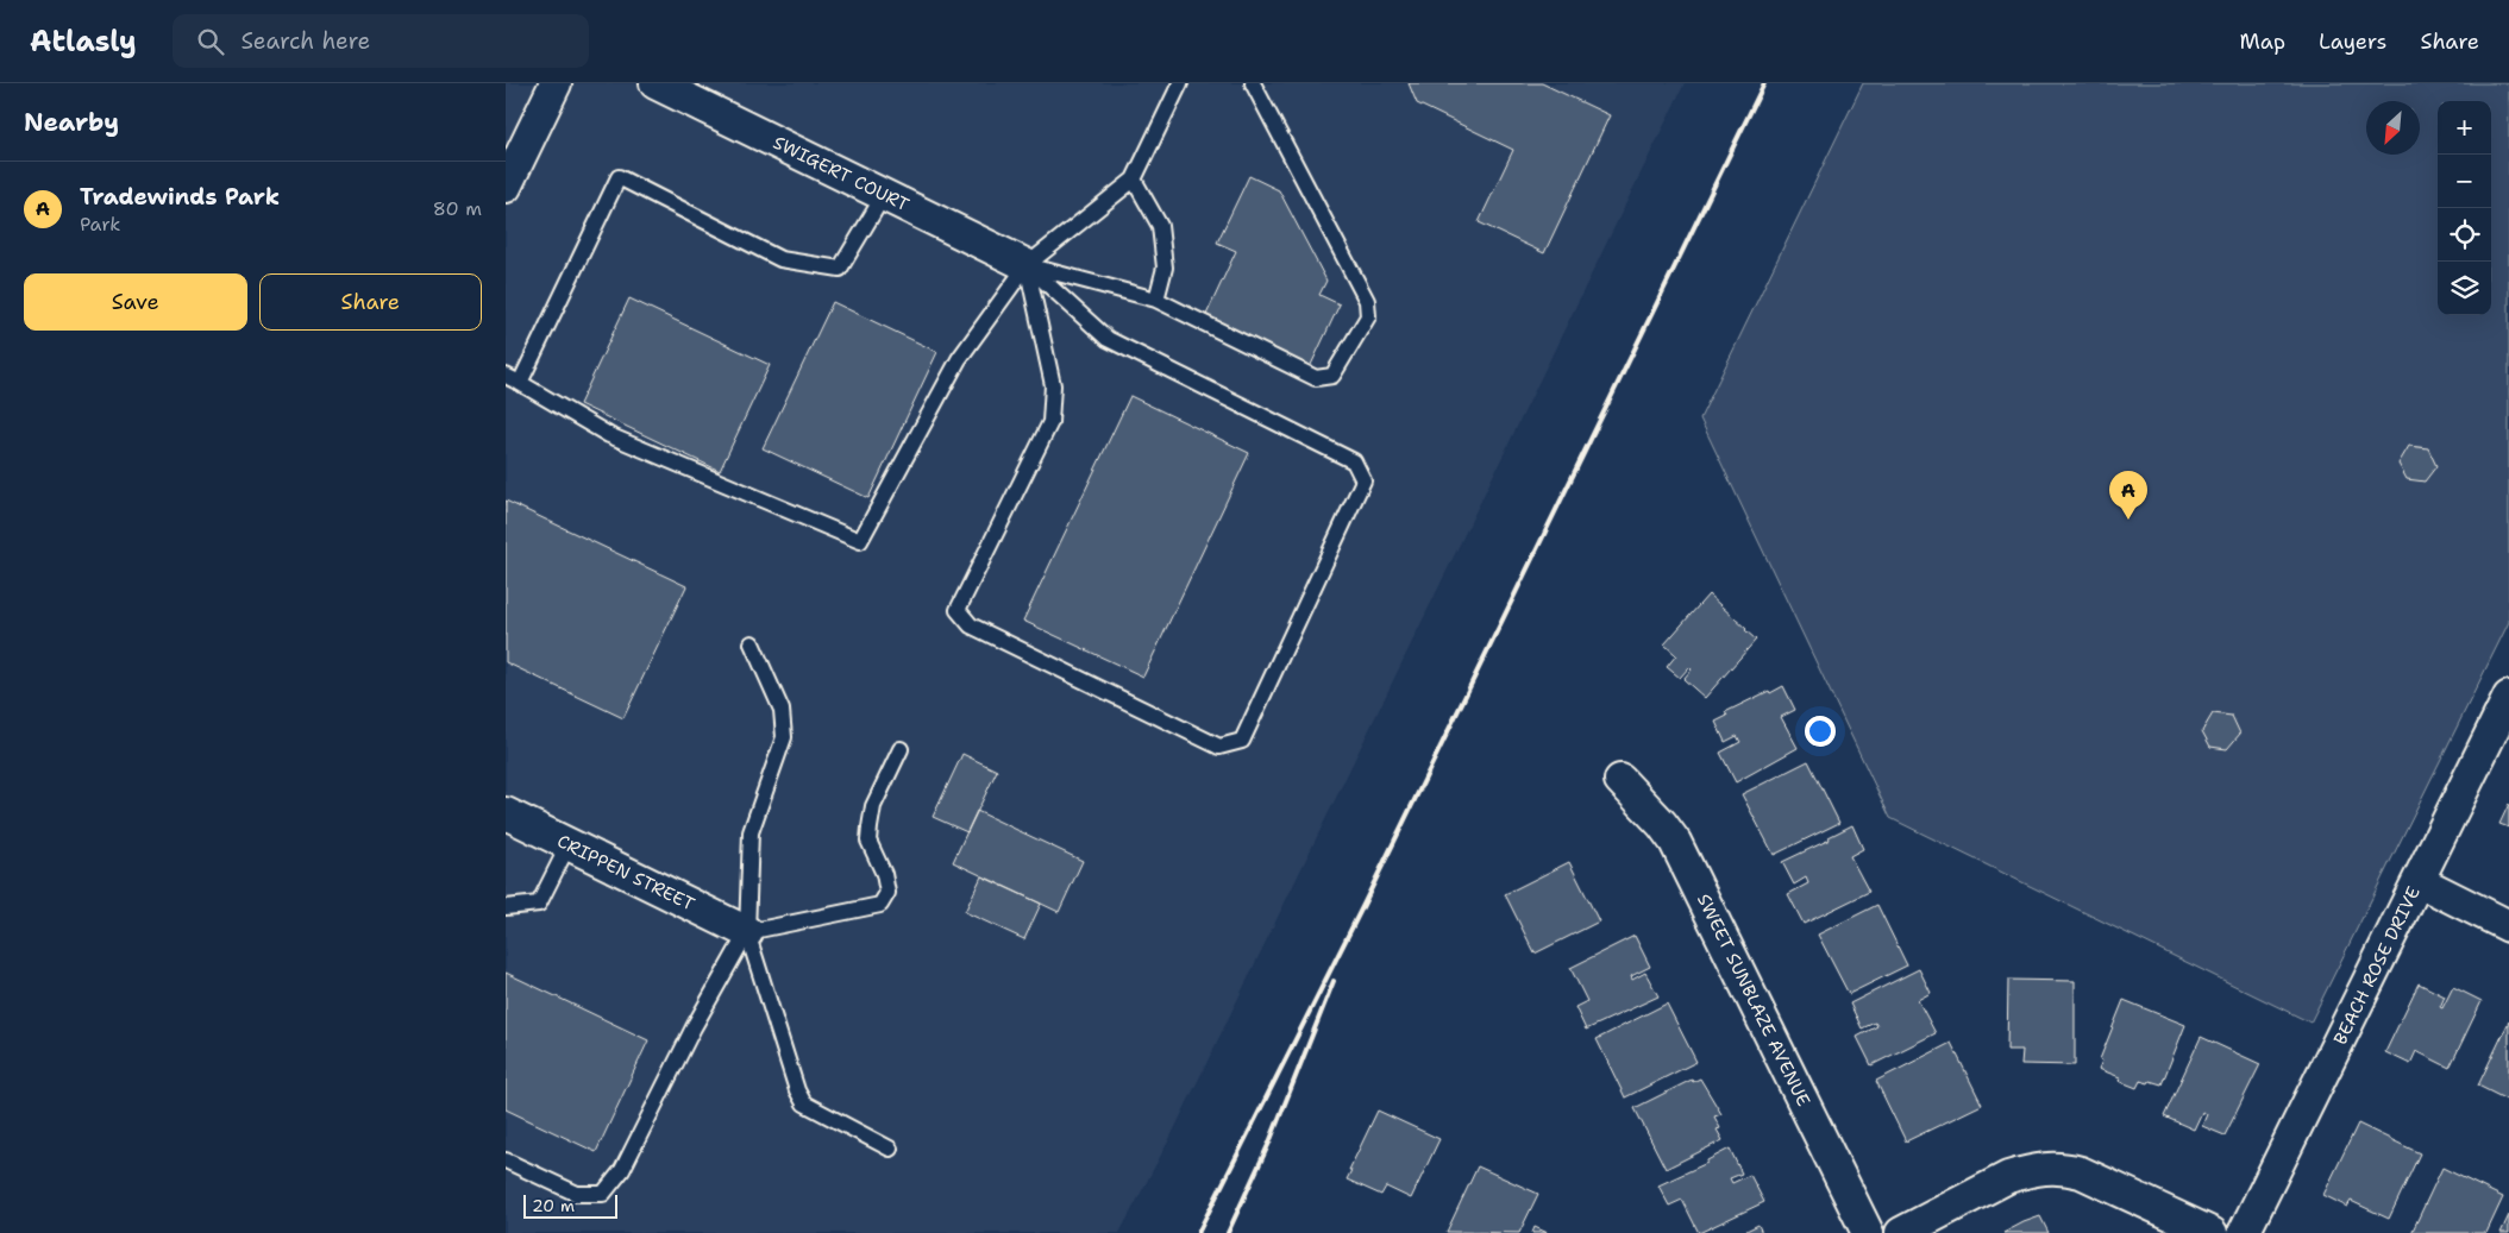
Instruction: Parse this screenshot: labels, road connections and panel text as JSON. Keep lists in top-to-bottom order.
{
  "streets": {
    "street": [
      "SWIGERT COURT",
      "CRIPPEN STREET",
      "BEACH ROSE DRIVE",
      "SWEET SUNBLAZE AVENUE"
    ]
  },
  "scale_bar": "20 m",
  "north": "bottom left",
  "page": {
    "header": "Atlasly",
    "search": "Search here",
    "nav": ["Map", "Layers", "Share"],
    "heading": "Nearby",
    "map_buttons": ["+", "−"],
    "list": [
      {
        "mark": "A",
        "name": "Tradewinds Park",
        "note": "Park",
        "value": "80 m"
      }
    ],
    "buttons": ["Save", "Share"],
    "pins": "A",
    "scale": "20 m"
  }
}
